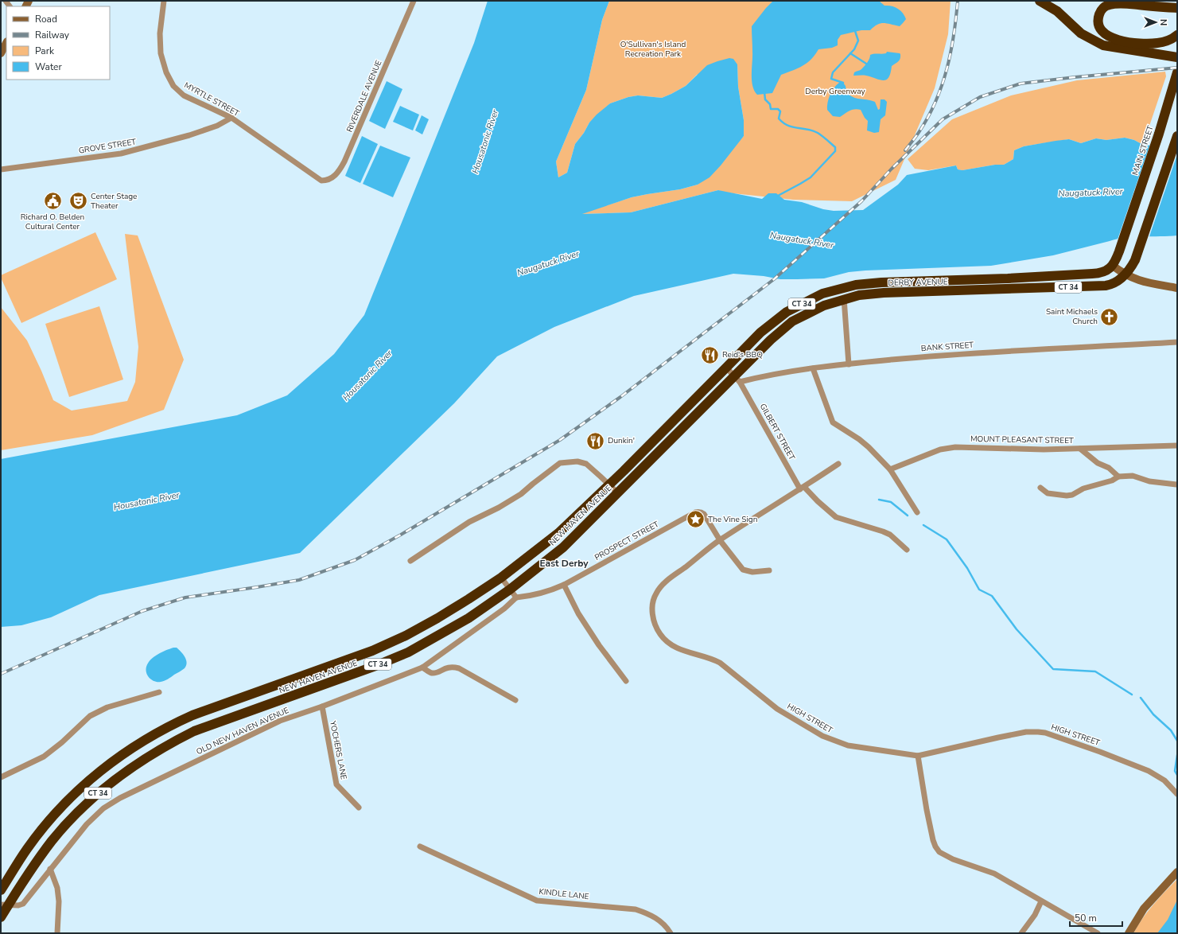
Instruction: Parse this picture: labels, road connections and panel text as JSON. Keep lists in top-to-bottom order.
{
  "streets": {
    "highway": [
      "MAIN STREET",
      "DERBY AVENUE",
      "CT 34",
      "NEW HAVEN AVENUE"
    ],
    "street": [
      "RIVERDALE AVENUE",
      "MYRTLE STREET",
      "GROVE STREET",
      "BANK STREET",
      "GILBERT STREET",
      "MOUNT PLEASANT STREET",
      "PROSPECT STREET",
      "HIGH STREET",
      "OLD NEW HAVEN AVENUE",
      "YOCHERS LANE",
      "KINDLE LANE"
    ]
  },
  "crossings": [
    ["RIVERDALE AVENUE", "MYRTLE STREET"],
    ["MYRTLE STREET", "GROVE STREET"],
    ["MAIN STREET", "DERBY AVENUE"],
    ["DERBY AVENUE", "CT 34"],
    ["DERBY AVENUE", "BANK STREET"],
    ["DERBY AVENUE", "GILBERT STREET"],
    ["DERBY AVENUE", "NEW HAVEN AVENUE"],
    ["BANK STREET", "GILBERT STREET"],
    ["BANK STREET", "NEW HAVEN AVENUE"],
    ["GILBERT STREET", "NEW HAVEN AVENUE"],
    ["GILBERT STREET", "HIGH STREET"],
    ["NEW HAVEN AVENUE", "OLD NEW HAVEN AVENUE"],
    ["PROSPECT STREET", "HIGH STREET"],
    ["PROSPECT STREET", "OLD NEW HAVEN AVENUE"],
    ["OLD NEW HAVEN AVENUE", "YOCHERS LANE"]
  ],
  "districts": ["East Derby"],
  "water": ["Housatonic River", "Naugatuck River"],
  "parks": ["O'Sullivan's Island Recreation Park", "Derby Greenway"],
  "places": {
    "public building": ["Richard O. Belden Cultural Center"],
    "theatre": ["Center Stage Theater"],
    "church": ["Saint Michaels Church"],
    "restaurant": ["Reid's BBQ", "Dunkin'"],
    "place": ["The Vine Sign"]
  },
  "legend": [
    "Road",
    "Railway",
    "Park",
    "Water"
  ],
  "scale_bar": "50 m",
  "north": "right"
}
